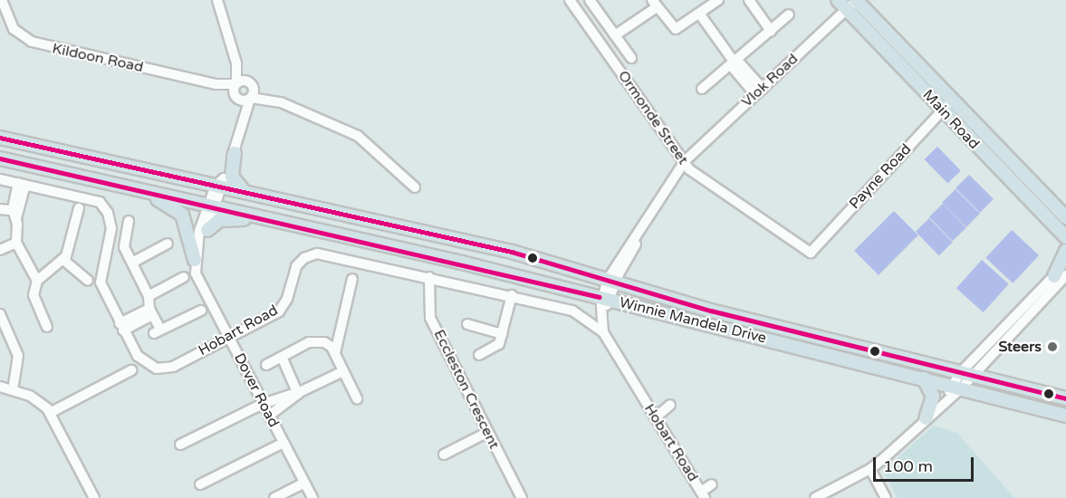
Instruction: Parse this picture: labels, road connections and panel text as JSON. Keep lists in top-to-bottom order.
{
  "streets": {
    "main road": ["Main Road", "Winnie Mandela Drive"],
    "street": [
      "Kildoon Road",
      "Vlok Road",
      "Ormonde Street",
      "Payne Road",
      "Hobart Road",
      "Eccleston Crescent",
      "Dover Road"
    ]
  },
  "crossings": [
    ["Vlok Road", "Ormonde Street"],
    ["Vlok Road", "Main Road"],
    ["Vlok Road", "Winnie Mandela Drive"],
    ["Ormonde Street", "Payne Road"],
    ["Main Road", "Payne Road"],
    ["Hobart Road", "Eccleston Crescent"],
    ["Hobart Road", "Dover Road"]
  ],
  "places": ["Steers"],
  "scale_bar": "100 m"
}
